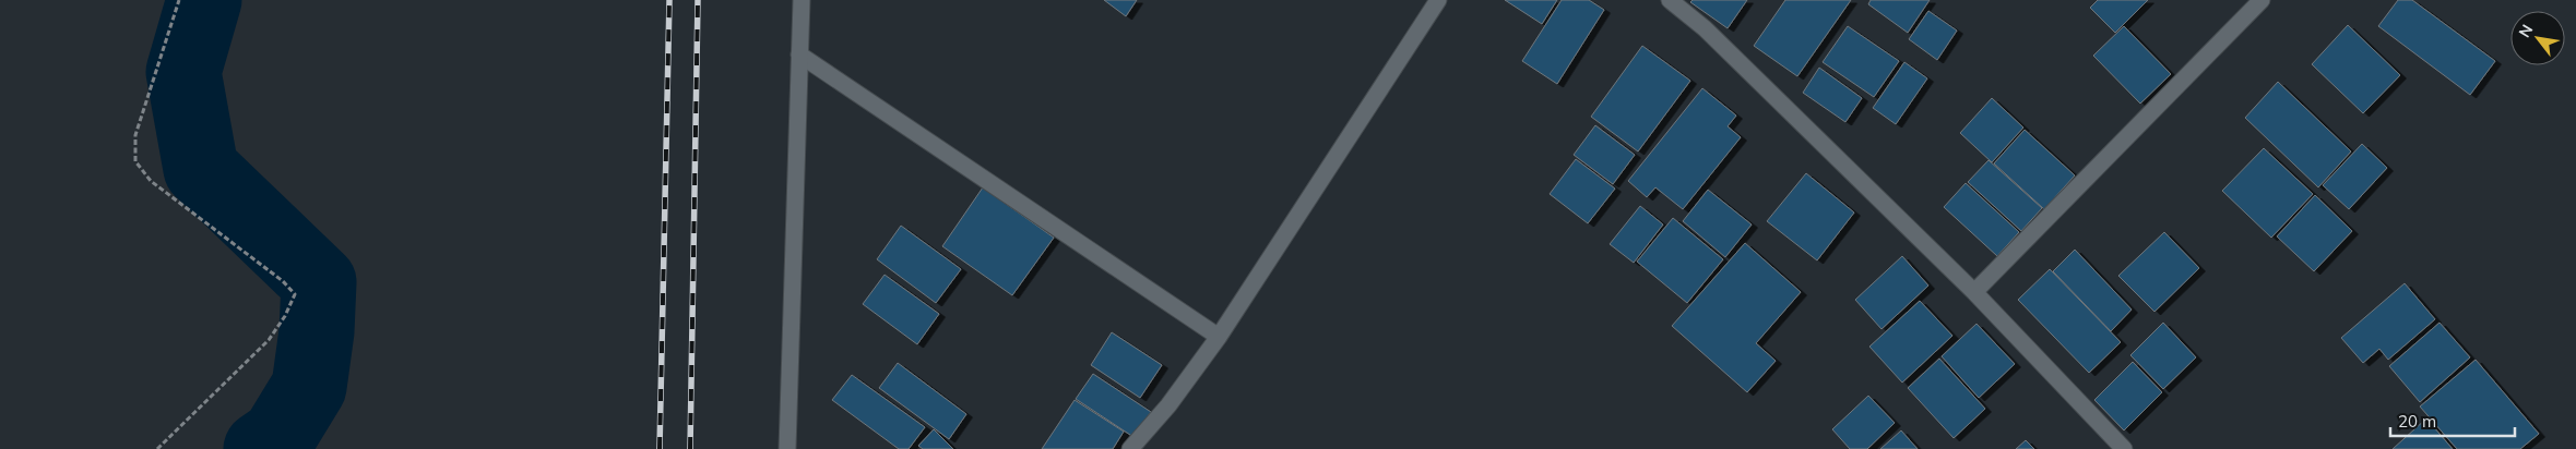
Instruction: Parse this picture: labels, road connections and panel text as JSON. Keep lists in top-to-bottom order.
{
  "scale_bar": "20 m",
  "north": "top left"
}
